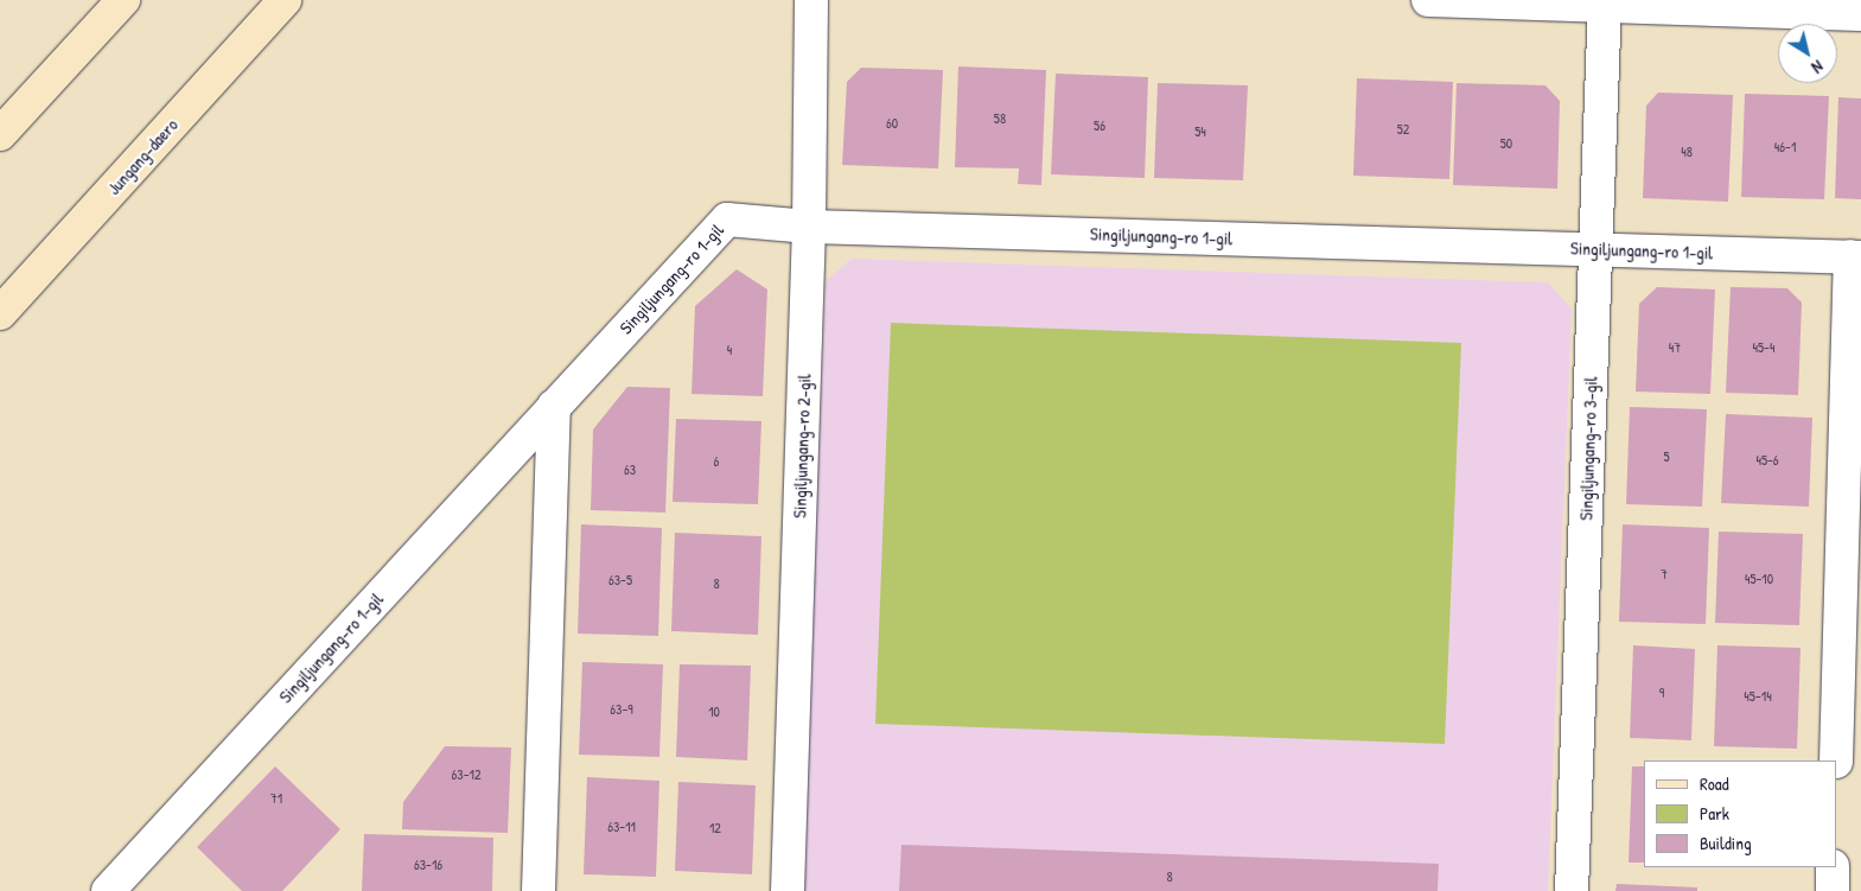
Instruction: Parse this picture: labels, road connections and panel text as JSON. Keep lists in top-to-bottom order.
{
  "streets": {
    "main road": ["Jungang-daero"],
    "street": ["Singiljungang-ro 1-gil", "Singiljungang-ro 2-gil", "Singiljungang-ro 3-gil"]
  },
  "crossings": [
    ["Singiljungang-ro 1-gil", "Singiljungang-ro 2-gil"],
    ["Singiljungang-ro 1-gil", "Singiljungang-ro 3-gil"]
  ],
  "house_numbers": [
    "58",
    "60",
    "56",
    "52",
    "54",
    "50",
    "46-1",
    "48",
    "47",
    "45-4",
    "4",
    "5",
    "45-6",
    "6",
    "63",
    "7",
    "45-10",
    "63-5",
    "8",
    "9",
    "45-14",
    "63-9",
    "10",
    "63-12",
    "71",
    "63-11",
    "12",
    "63-16",
    "8"
  ],
  "legend": ["Road", "Park", "Building"],
  "north": "bottom right"
}
